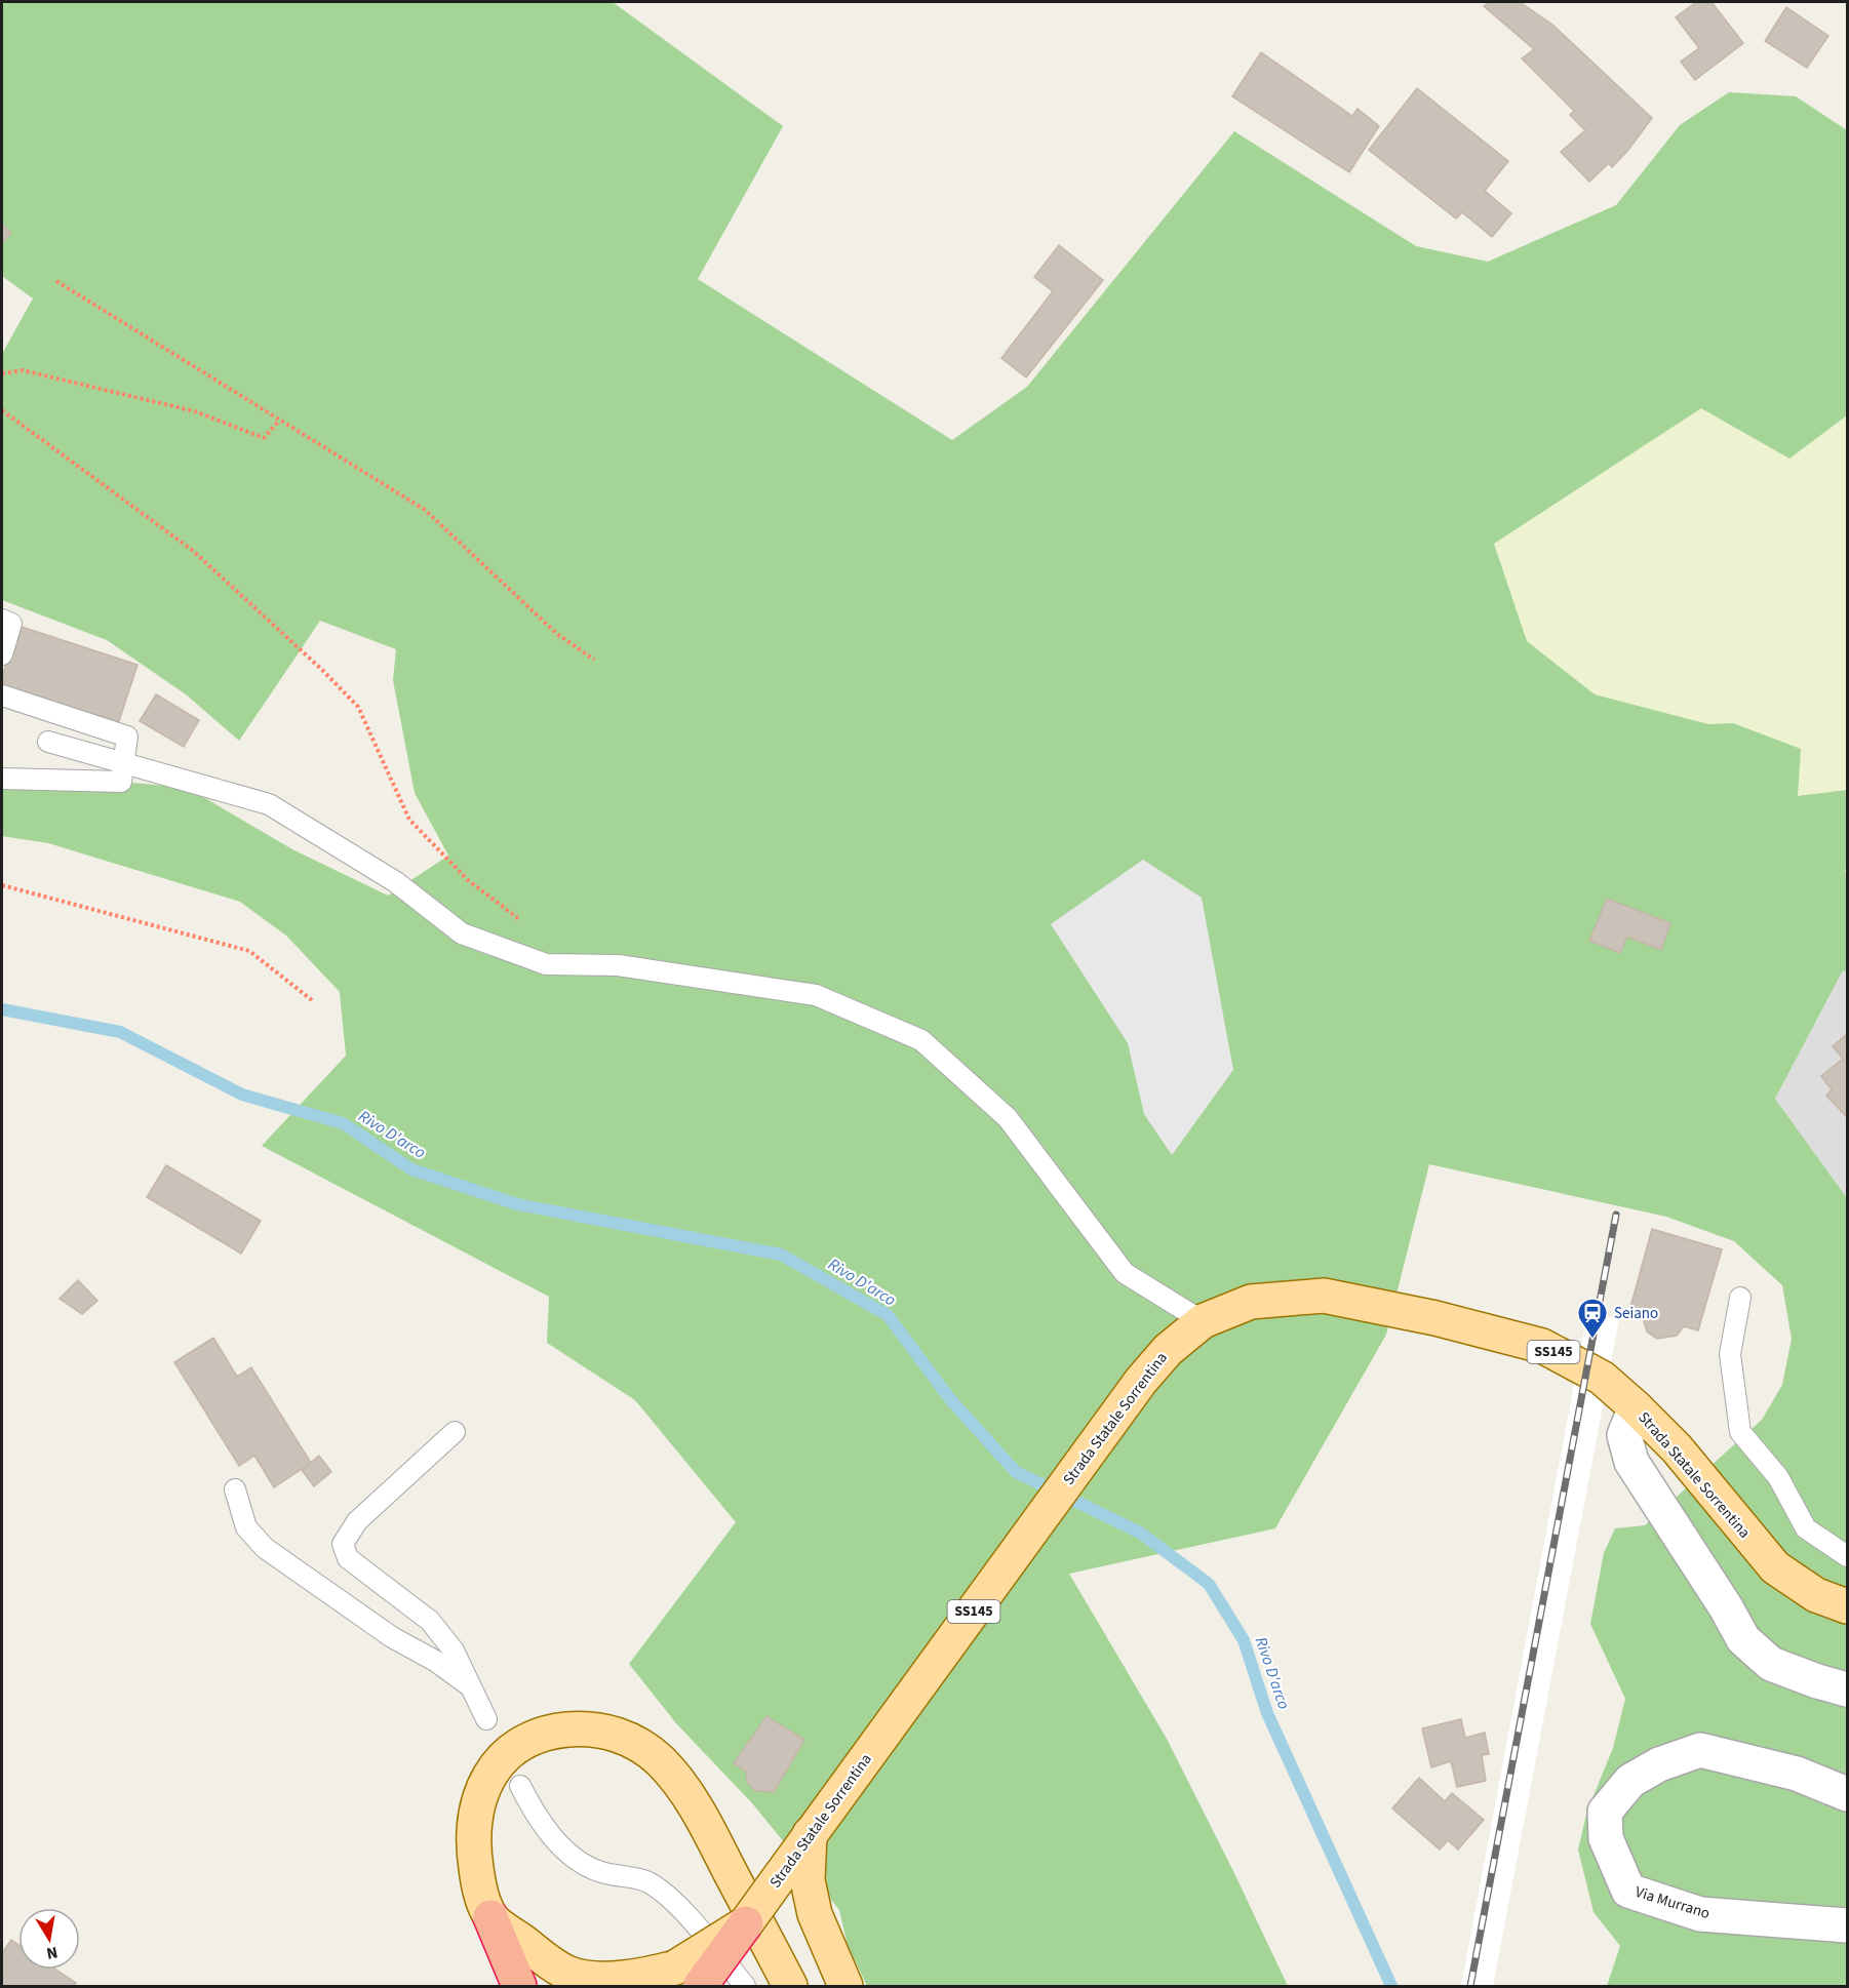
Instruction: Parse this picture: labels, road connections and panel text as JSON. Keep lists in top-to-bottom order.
{
  "streets": {
    "highway": ["SS145", "Strada Statale Sorrentina"],
    "street": ["Via Murrano"]
  },
  "water": ["Rivo D'arco"],
  "places": {
    "station": ["Seiano"]
  },
  "north": "bottom"
}
